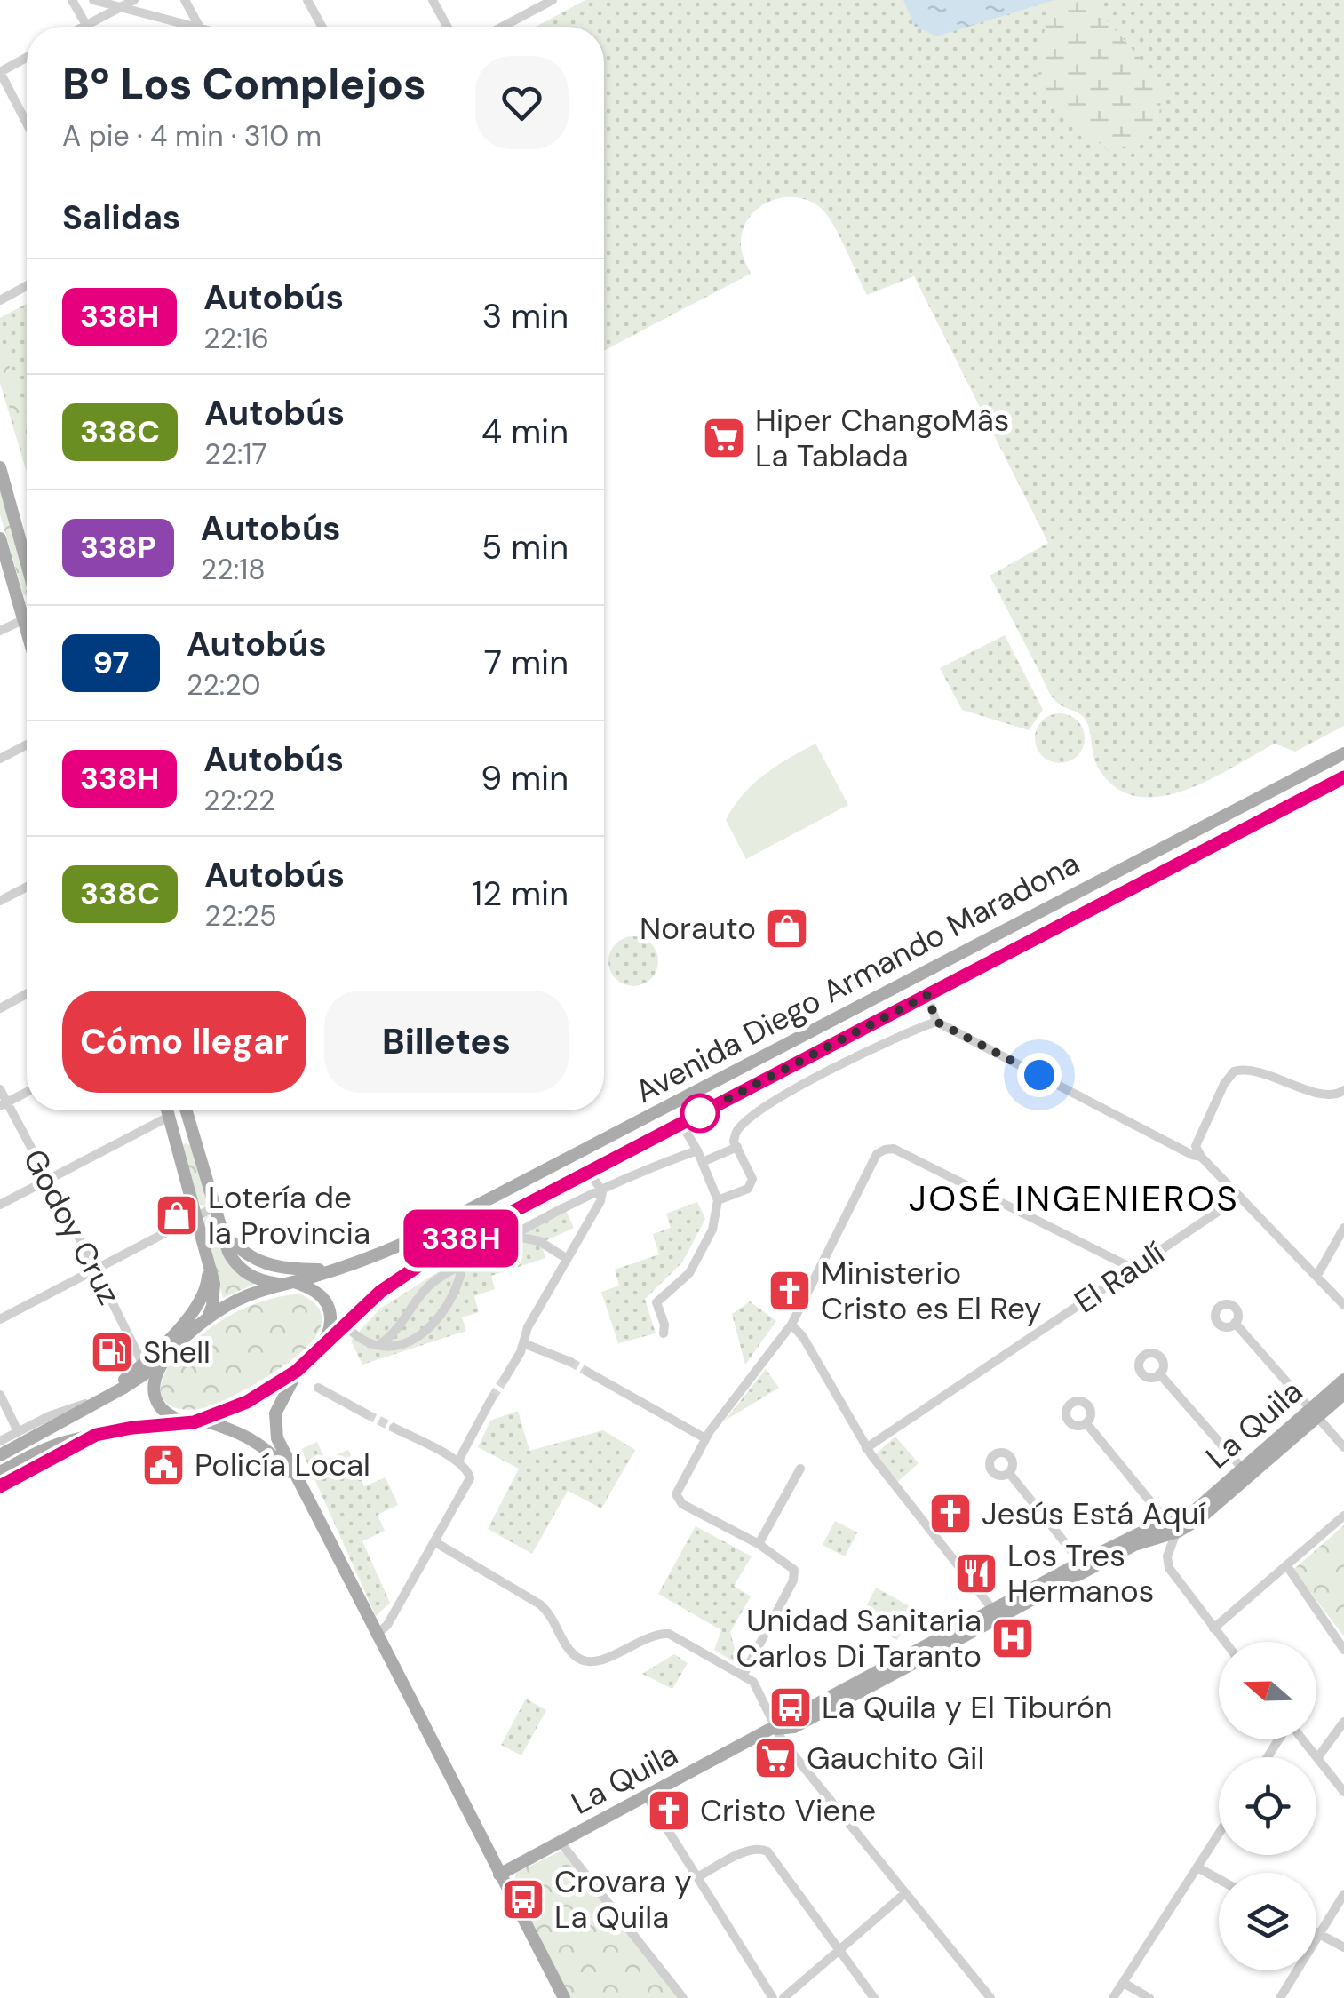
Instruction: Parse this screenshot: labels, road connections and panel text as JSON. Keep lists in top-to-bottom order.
{
  "streets": {
    "main road": ["Avenida Diego Armando Maradona", "La Quila"],
    "street": ["Godoy Cruz", "El Raulí"]
  },
  "districts": ["JOSÉ INGENIEROS"],
  "places": {
    "supermarket": ["Hiper ChangoMâs La Tablada", "Gauchito Gil"],
    "shop": ["Norauto", "Lotería de la Provincia"],
    "church": ["Ministerio Cristo es El Rey", "Jesús Está Aquí", "Cristo Viene"],
    "fuel station": ["Shell"],
    "public building": ["Policía Local"],
    "restaurant": ["Los Tres Hermanos"],
    "hospital": ["Unidad Sanitaria Carlos Di Taranto"],
    "bus stop": ["La Quila y El Tiburón", "Crovara y La Quila"]
  },
  "lines": ["bus line 338H"],
  "north": "left",
  "page": {
    "on_map": "338H",
    "heading": [
      ["Bº Los Complejos", "A pie · 4 min · 310 m"],
      "Salidas"
    ],
    "list": [
      {
        "mark": "338H",
        "name": "Autobús",
        "note": "22:16",
        "value": "3 min"
      },
      {
        "mark": "338C",
        "name": "Autobús",
        "note": "22:17",
        "value": "4 min"
      },
      {
        "mark": "338P",
        "name": "Autobús",
        "note": "22:18",
        "value": "5 min"
      },
      {
        "mark": "97",
        "name": "Autobús",
        "note": "22:20",
        "value": "7 min"
      },
      {
        "mark": "338H",
        "name": "Autobús",
        "note": "22:22",
        "value": "9 min"
      },
      {
        "mark": "338C",
        "name": "Autobús",
        "note": "22:25",
        "value": "12 min"
      }
    ],
    "buttons": ["Cómo llegar", "Billetes"]
  }
}
